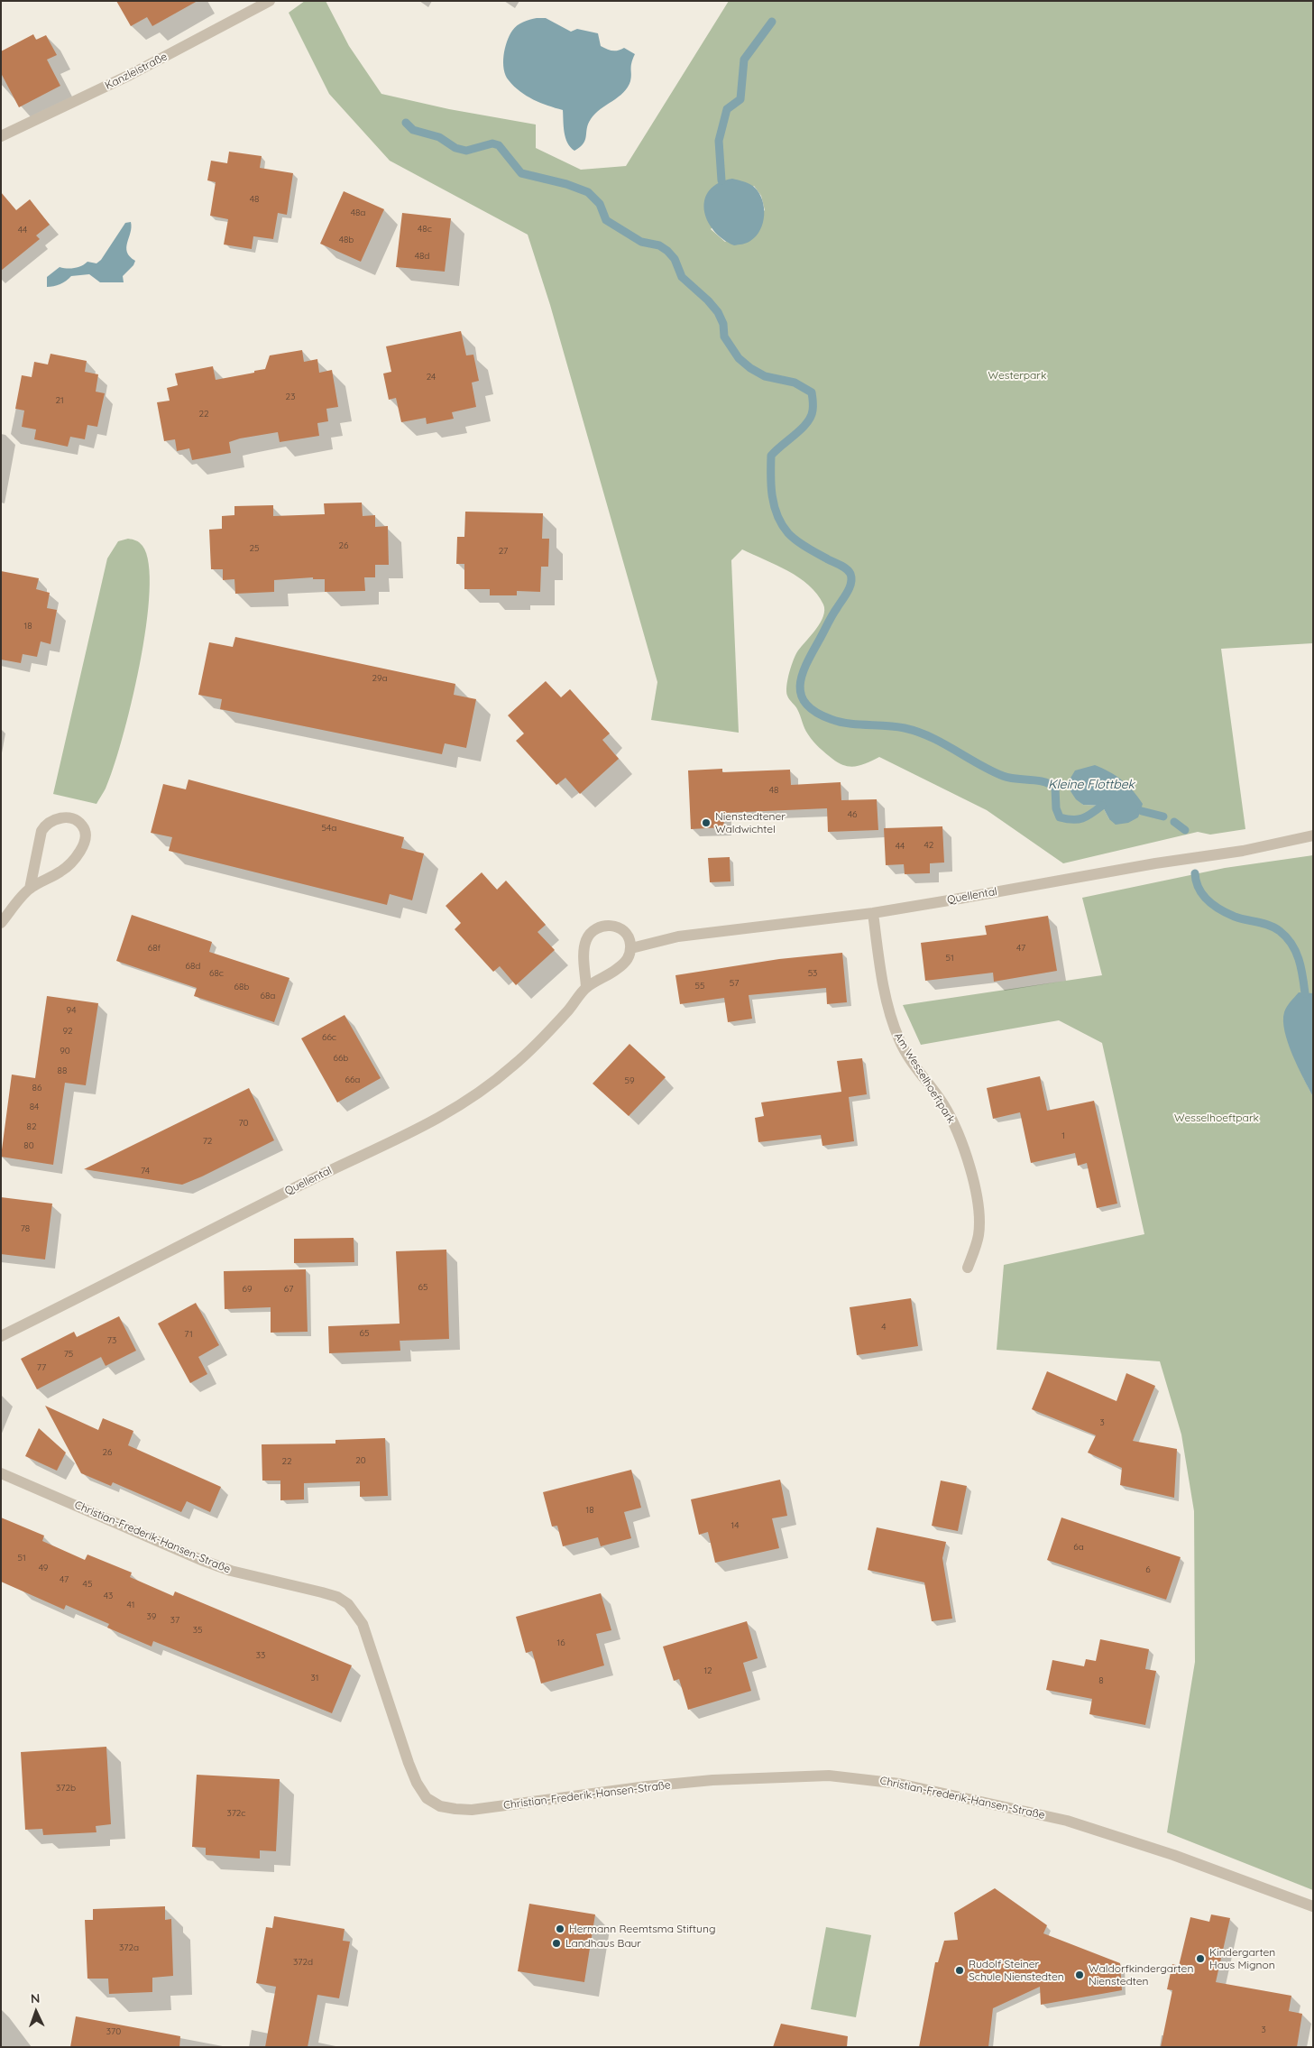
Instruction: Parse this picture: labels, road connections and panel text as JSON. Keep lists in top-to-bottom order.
{
  "streets": {
    "street": [
      "Kanzleistraße",
      "Quellental",
      "Am Wesselhoeftpark",
      "Christian-Frederik-Hansen-Straße"
    ]
  },
  "crossings": [
    ["Quellental", "Am Wesselhoeftpark"]
  ],
  "water": ["Kleine Flottbek"],
  "parks": ["Westerpark", "Wesselhoeftpark"],
  "places": [
    "Nienstedtener Waldwichtel",
    "Hermann Reemtsma Stiftung",
    "Landhaus Baur",
    "Kindergarten Haus Mignon",
    "Rudolf Steiner Schule Nienstedten",
    "Waldorfkindergarten Nienstedten"
  ],
  "house_numbers": [
    "48",
    "48a",
    "48c",
    "44",
    "48b",
    "48d",
    "24",
    "23",
    "21",
    "22",
    "26",
    "25",
    "27",
    "18",
    "29a",
    "48",
    "46",
    "54a",
    "42",
    "44",
    "68f",
    "47",
    "51",
    "68d",
    "68c",
    "53",
    "57",
    "55",
    "68b",
    "68a",
    "94",
    "92",
    "66c",
    "90",
    "66b",
    "88",
    "66a",
    "59",
    "86",
    "84",
    "70",
    "82",
    "1",
    "72",
    "80",
    "74",
    "78",
    "65",
    "69",
    "67",
    "4",
    "65",
    "71",
    "73",
    "75",
    "77",
    "3",
    "26",
    "20",
    "22",
    "18",
    "14",
    "6a",
    "51",
    "49",
    "6",
    "47",
    "45",
    "43",
    "41",
    "39",
    "37",
    "35",
    "16",
    "33",
    "12",
    "31",
    "8",
    "372b",
    "372c",
    "372a",
    "372d",
    "3",
    "370"
  ],
  "north": "top"
}
